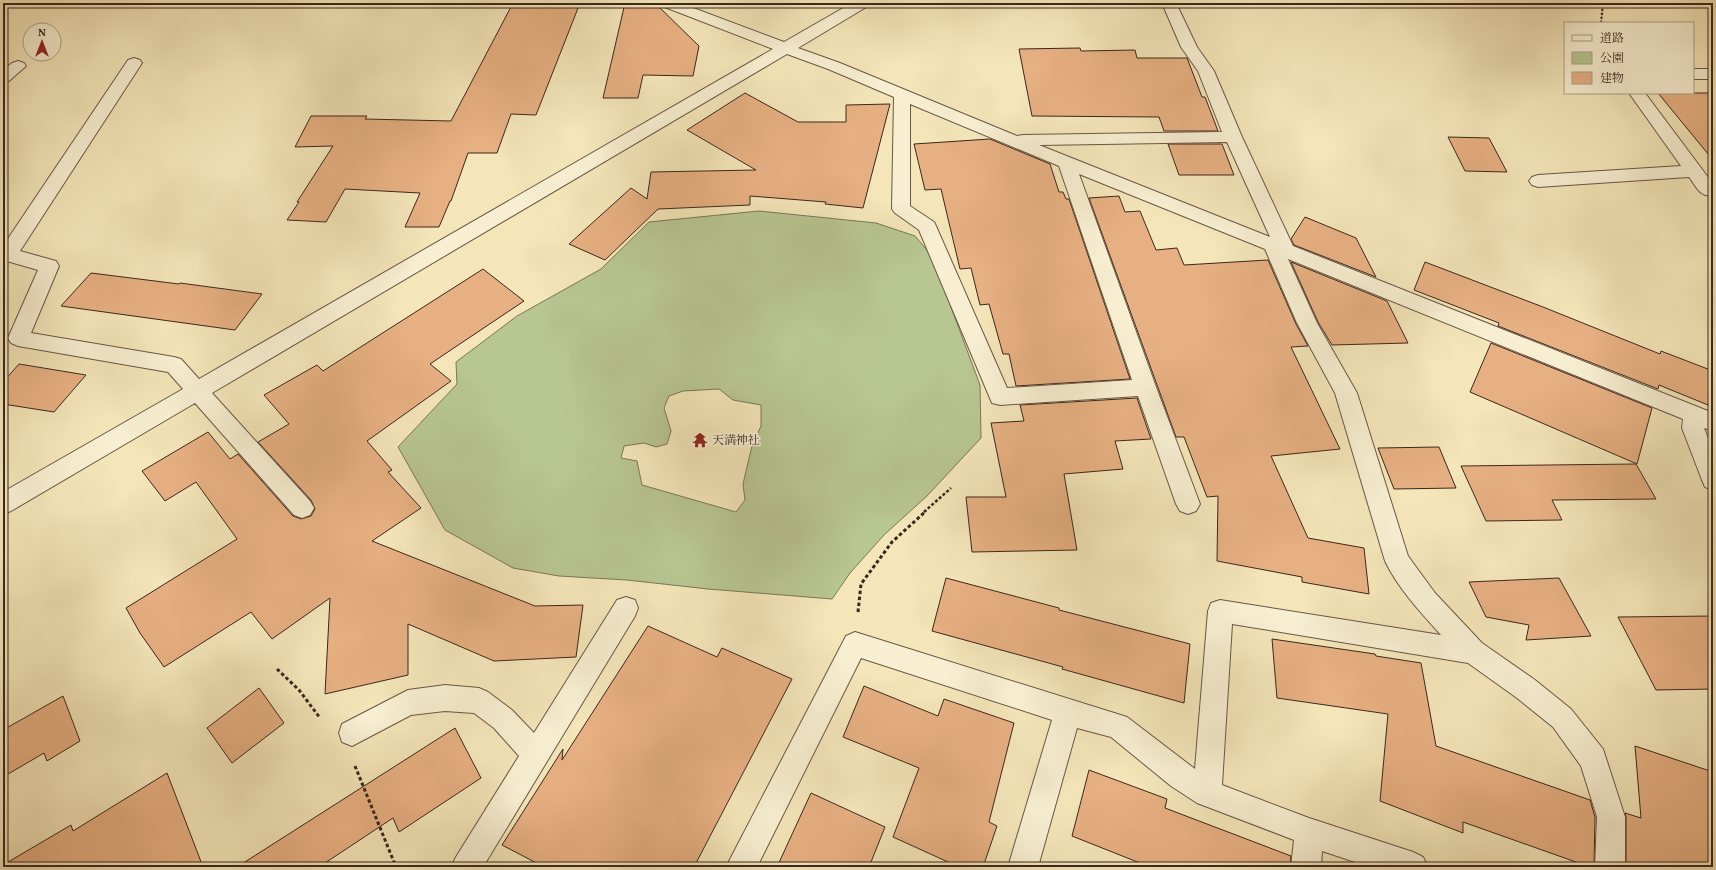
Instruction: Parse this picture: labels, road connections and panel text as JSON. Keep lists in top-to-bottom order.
{
  "places": {
    "temple": ["天満神社"]
  },
  "legend": ["道路", "公園", "建物"],
  "north": "top"
}
